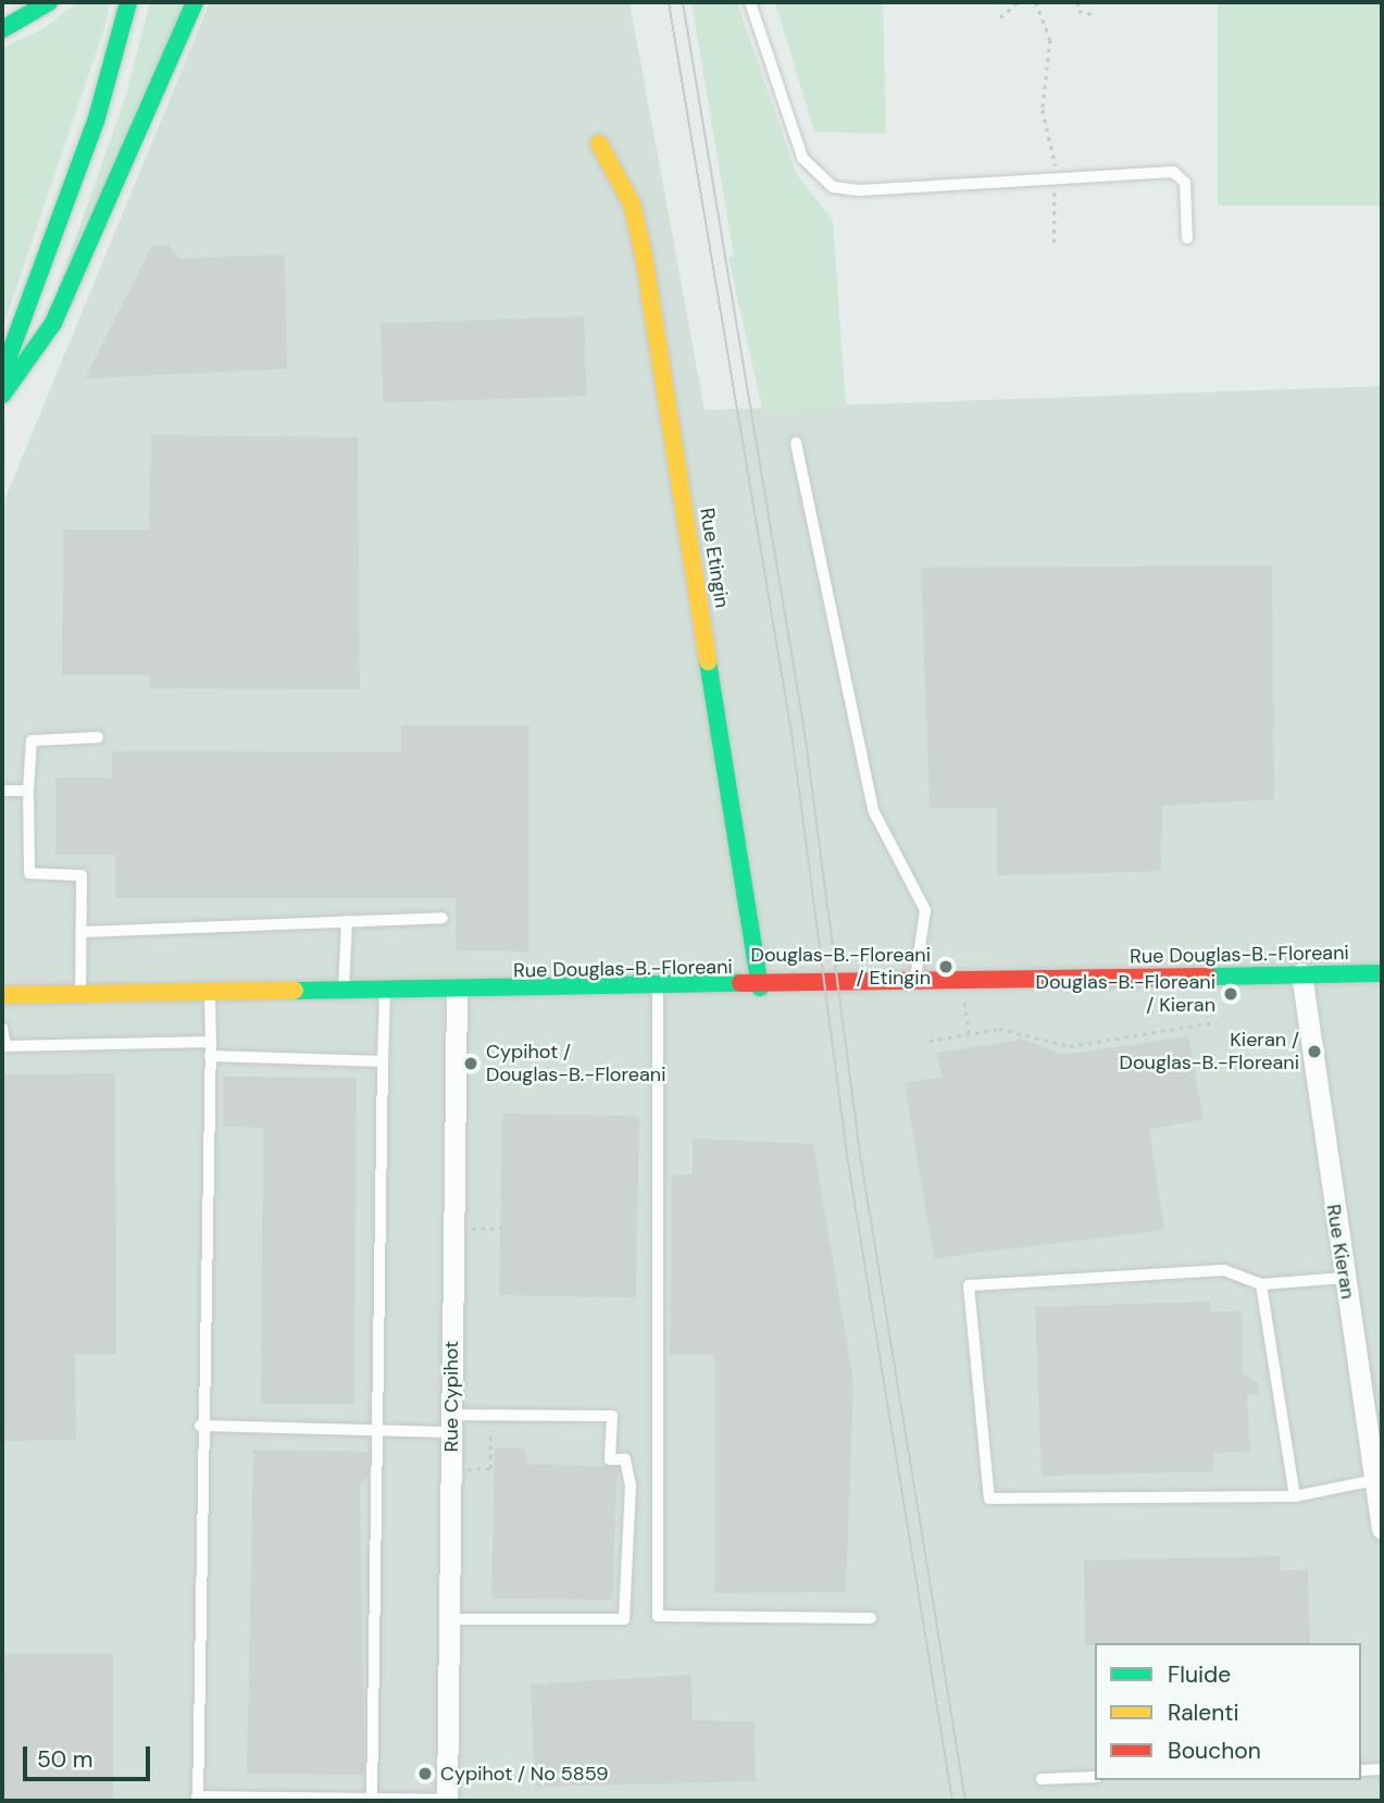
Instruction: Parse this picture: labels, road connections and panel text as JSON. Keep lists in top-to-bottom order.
{
  "streets": {
    "street": [
      "Rue Etingin",
      "Rue Douglas-B.-Floreani",
      "Rue Kieran",
      "Rue Cypihot"
    ]
  },
  "crossings": [
    ["Rue Etingin", "Rue Douglas-B.-Floreani"],
    ["Rue Douglas-B.-Floreani", "Rue Kieran"],
    ["Rue Douglas-B.-Floreani", "Rue Cypihot"]
  ],
  "places": [
    "Douglas-B.-Floreani / Etingin",
    "Douglas-B.-Floreani / Kieran",
    "Kieran / Douglas-B.-Floreani",
    "Cypihot / Douglas-B.-Floreani",
    "Cypihot / No 5859"
  ],
  "legend": ["Fluide", "Ralenti", "Bouchon"],
  "scale_bar": "50 m"
}
